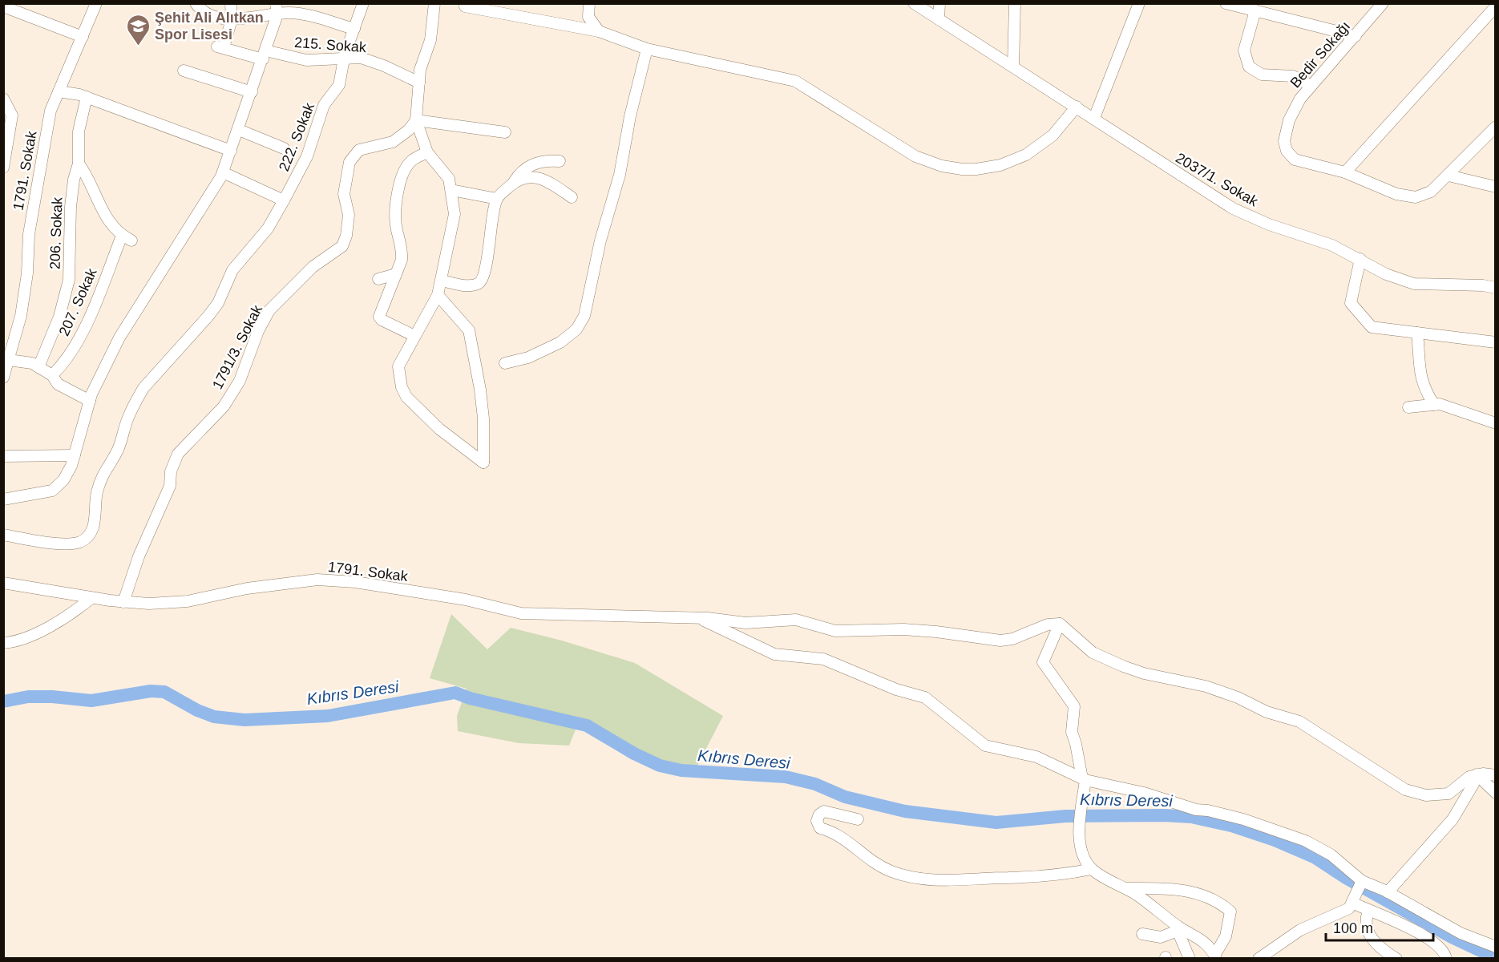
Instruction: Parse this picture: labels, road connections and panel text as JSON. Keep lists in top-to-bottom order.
{
  "streets": {
    "street": [
      "215. Sokak",
      "Bedir Sokağı",
      "222. Sokak",
      "1791. Sokak",
      "2037/1. Sokak",
      "206. Sokak",
      "207. Sokak",
      "1791/3. Sokak"
    ]
  },
  "crossings": [
    ["215. Sokak", "222. Sokak"],
    ["1791. Sokak", "1791/3. Sokak"],
    ["206. Sokak", "207. Sokak"]
  ],
  "water": ["Kıbrıs Deresi"],
  "places": {
    "school or university": ["Şehit Ali Alıtkan Spor Lisesi"]
  },
  "scale_bar": "100 m"
}
